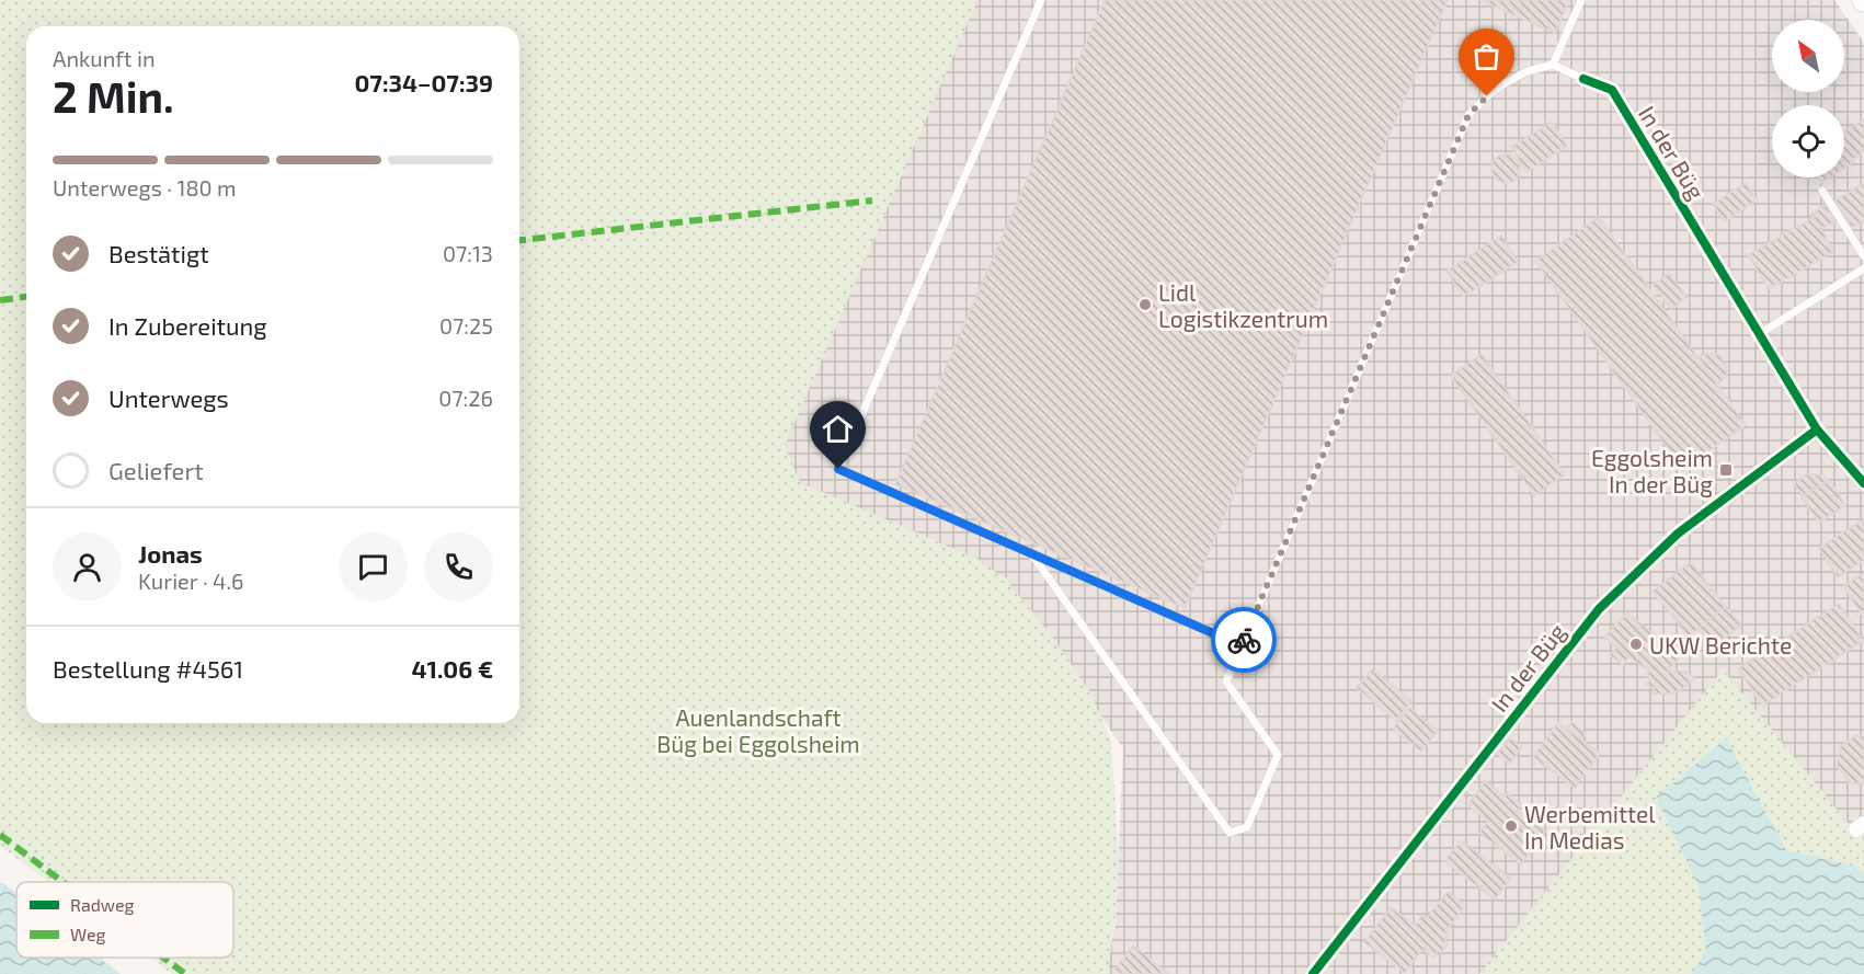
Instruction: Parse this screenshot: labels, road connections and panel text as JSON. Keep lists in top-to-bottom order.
{
  "streets": {
    "street": ["In der Büg"]
  },
  "parks": ["Auenlandschaft Büg bei Eggolsheim"],
  "places": {
    "other": ["Lidl Logistikzentrum", "UKW Berichte", "Werbemittel In Medias"],
    "transit": ["Eggolsheim In der Büg"]
  },
  "legend": ["Radweg", "Weg"],
  "north": "top left",
  "page": {
    "heading": ["2 Min.", "Ankunft in", "07:34–07:39"],
    "panel": [
      "Jonas",
      "Kurier · 4.6",
      "Bestellung #4561",
      "41.06 €"
    ],
    "bar": "Unterwegs · 180 m",
    "list": [
      ["Bestätigt", "07:13"],
      ["In Zubereitung", "07:25"],
      ["Unterwegs", "07:26"],
      "Geliefert"
    ]
  }
}
